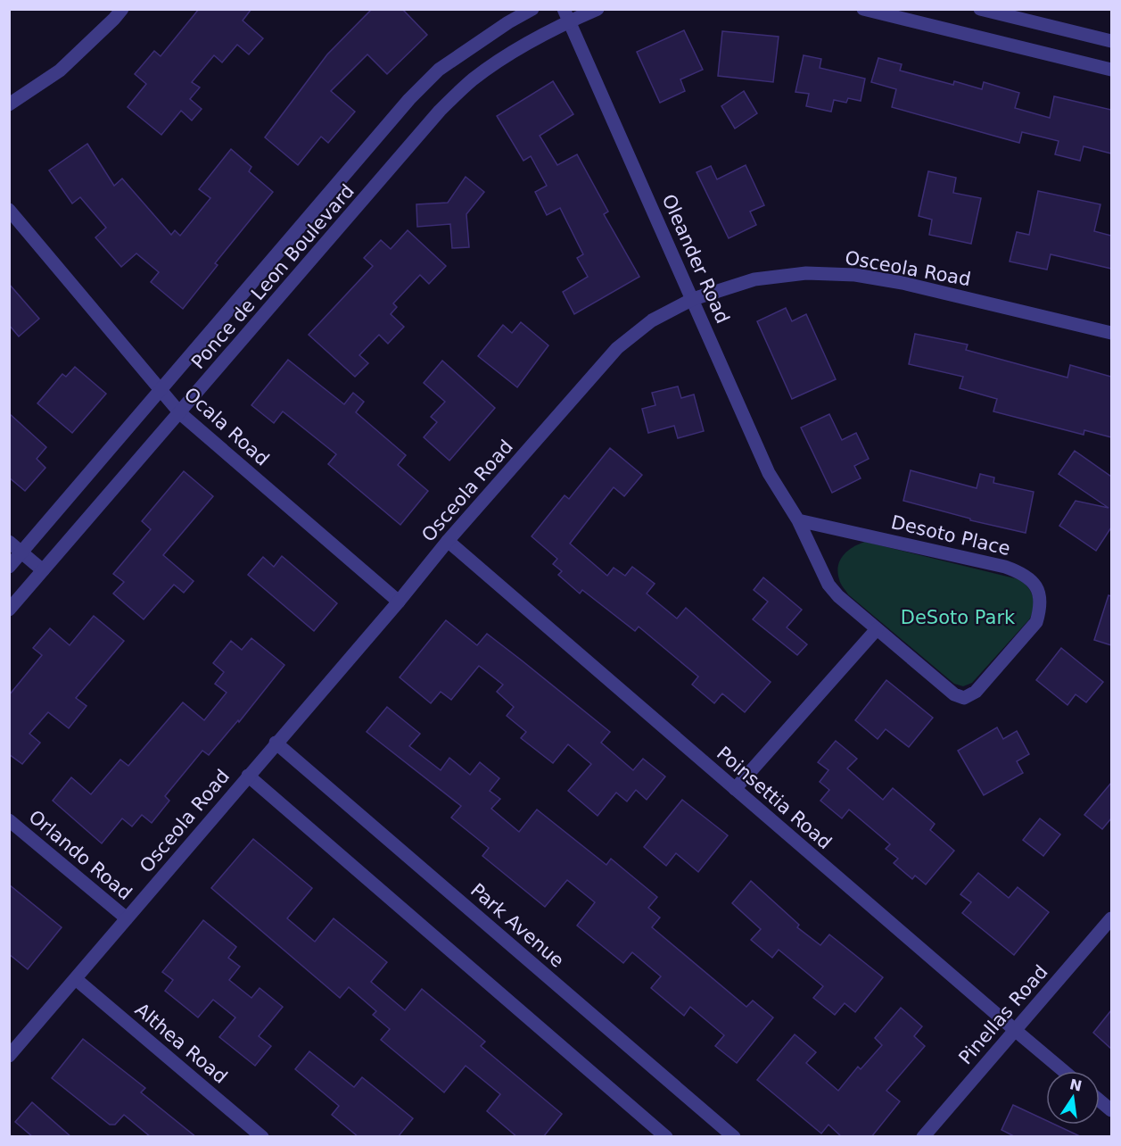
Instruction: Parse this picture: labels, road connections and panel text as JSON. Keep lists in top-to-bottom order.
{
  "streets": {
    "street": [
      "Oleander Road",
      "Osceola Road",
      "Ponce de Leon Boulevard",
      "Ocala Road",
      "Desoto Place",
      "Poinsettia Road",
      "Orlando Road",
      "Park Avenue",
      "Pinellas Road",
      "Althea Road"
    ]
  },
  "crossings": [
    ["Oleander Road", "Osceola Road"],
    ["Oleander Road", "Ponce de Leon Boulevard"],
    ["Oleander Road", "Desoto Place"],
    ["Osceola Road", "Ocala Road"],
    ["Osceola Road", "Poinsettia Road"],
    ["Osceola Road", "Orlando Road"],
    ["Osceola Road", "Park Avenue"],
    ["Osceola Road", "Althea Road"],
    ["Ponce de Leon Boulevard", "Ocala Road"],
    ["Poinsettia Road", "Pinellas Road"]
  ],
  "parks": ["DeSoto Park"],
  "north": "top"
}
